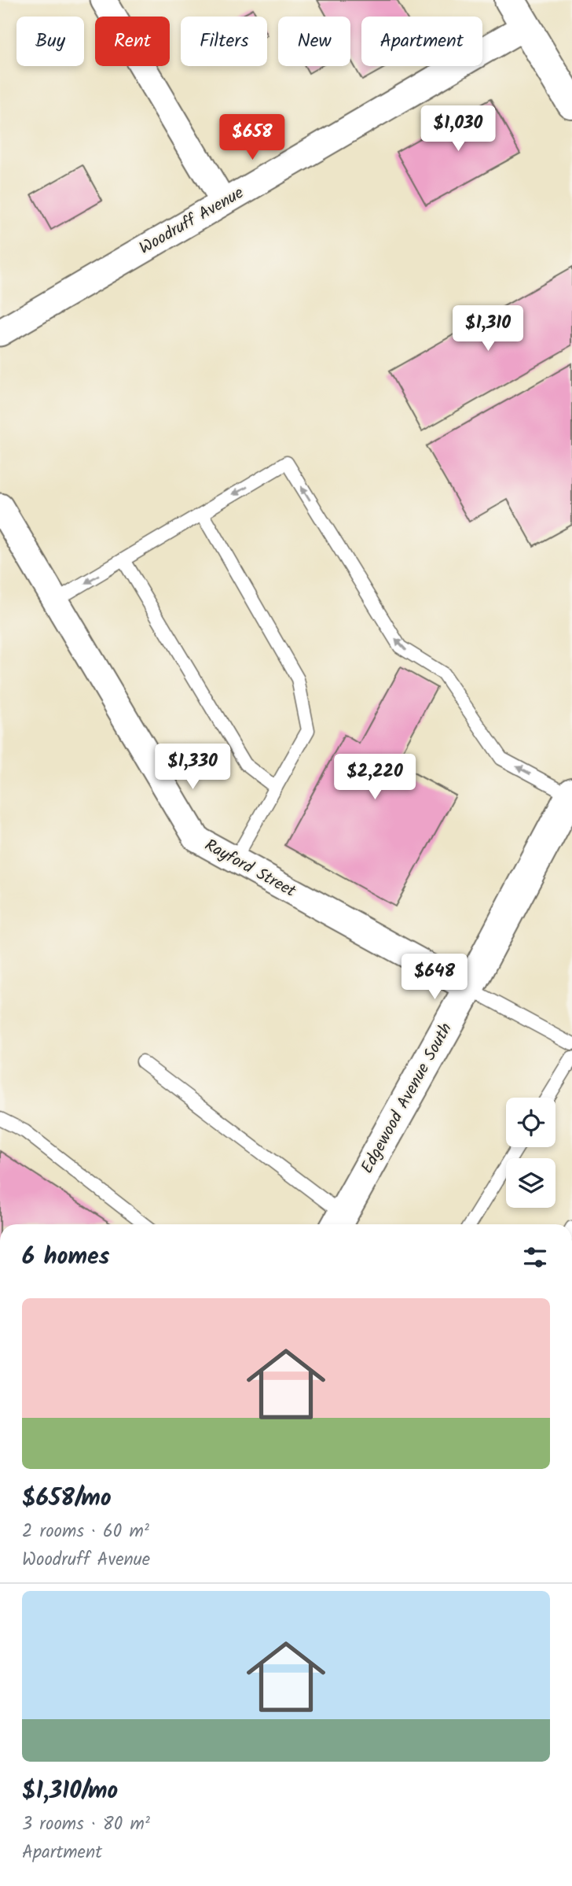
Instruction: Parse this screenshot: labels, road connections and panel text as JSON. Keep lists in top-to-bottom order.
{
  "streets": {
    "main road": ["Edgewood Avenue South"],
    "street": ["Woodruff Avenue", "Rayford Street"]
  },
  "crossings": [
    ["Rayford Street", "Edgewood Avenue South"]
  ],
  "page": {
    "chip": [
      "Buy",
      "Rent",
      "Filters",
      "New",
      "Apartment"
    ],
    "price": [
      "$1,030",
      "$658",
      "$1,310",
      "$1,330",
      "$2,220",
      "$648"
    ],
    "heading": "6 homes",
    "list": [
      {
        "name": "$658/mo",
        "note": "2 rooms · 60 m² · Woodruff Avenue"
      },
      {
        "name": "$1,310/mo",
        "note": "3 rooms · 80 m² · Apartment"
      }
    ]
  }
}
